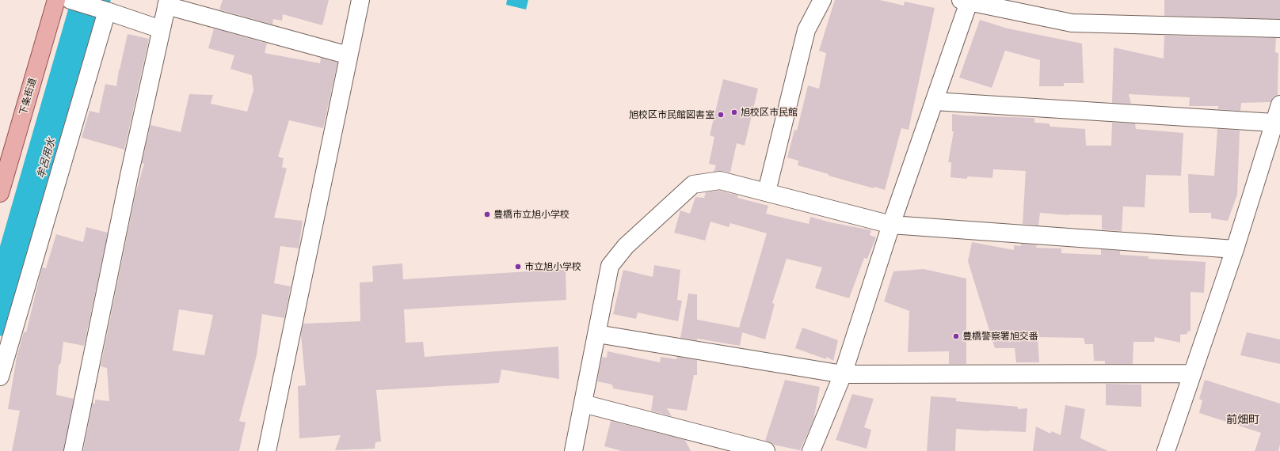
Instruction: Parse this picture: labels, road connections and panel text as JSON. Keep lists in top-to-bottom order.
{
  "streets": {
    "main road": ["下条街道"]
  },
  "districts": ["前畑町"],
  "water": ["牟呂用水"],
  "places": [
    "旭校区市民館",
    "旭校区市民館図書室",
    "豊橋市立旭小学校",
    "市立旭小学校",
    "豊橋警察署旭交番"
  ]
}
